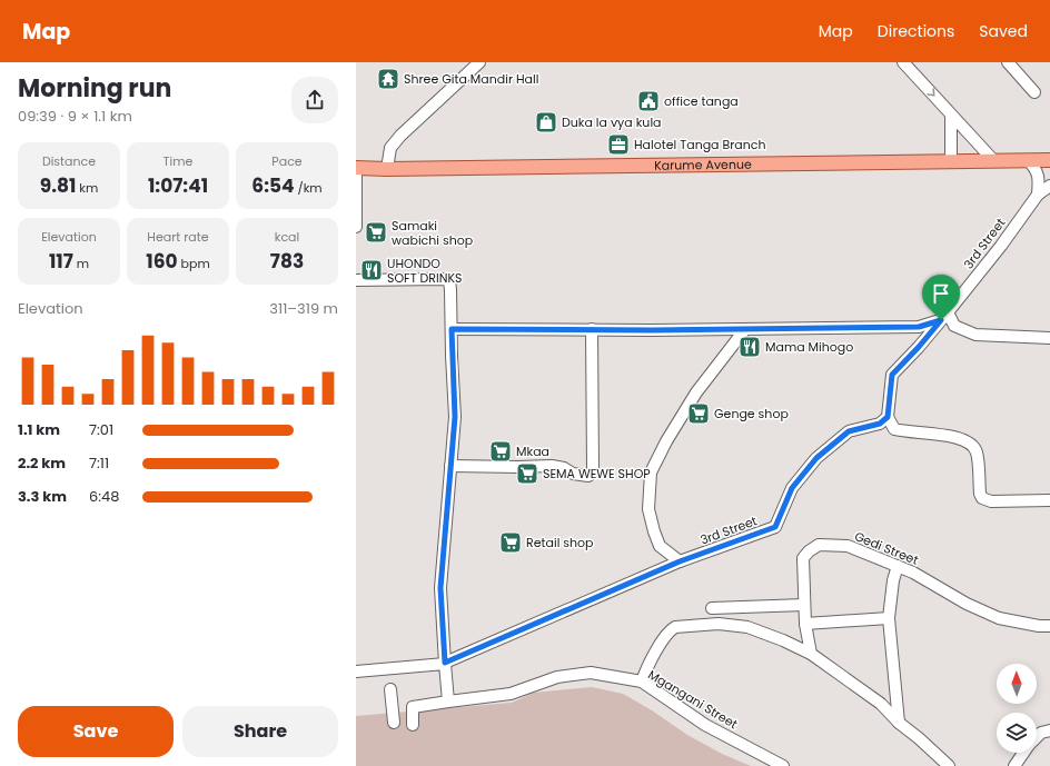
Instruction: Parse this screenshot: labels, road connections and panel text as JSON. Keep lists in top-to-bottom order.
{
  "streets": {
    "main road": ["Karume Avenue"],
    "street": ["3rd Street", "Gedi Street", "Mgangani Street"]
  },
  "places": {
    "temple": ["Shree Gita Mandir Hall"],
    "public building": ["office tanga"],
    "shop": ["Duka la vya kula"],
    "office": ["Halotel Tanga Branch"],
    "supermarket": [
      "Samaki wabichi shop",
      "Genge shop",
      "Mkaa",
      "SEMA WEWE SHOP",
      "Retail shop"
    ],
    "restaurant": ["UHONDO SOFT DRINKS", "Mama Mihogo"]
  },
  "north": "top",
  "page": {
    "header": "Map",
    "nav": ["Map", "Directions", "Saved"],
    "heading": ["Morning run", "09:39 · 9 × 1.1 km"],
    "stats": [
      ["Distance", "9.81 km"],
      ["Time", "1:07:41"],
      ["Pace", "6:54 /km"],
      ["Elevation", "117 m"],
      ["Heart rate", "160 bpm"],
      ["kcal", "783"]
    ],
    "chart": ["Elevation", "311–319 m"],
    "list": [
      {
        "name": "1.1 km",
        "note": "7:01"
      },
      {
        "name": "2.2 km",
        "note": "7:11"
      },
      {
        "name": "3.3 km",
        "note": "6:48"
      }
    ],
    "buttons": ["Save", "Share"]
  }
}
